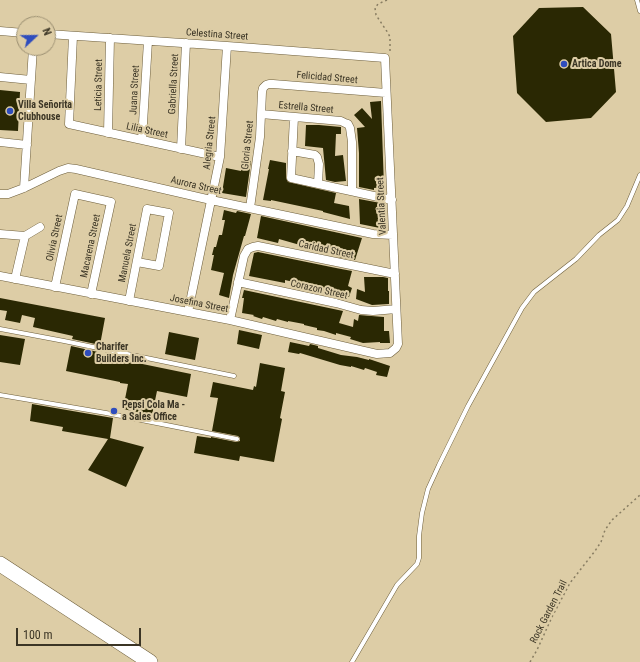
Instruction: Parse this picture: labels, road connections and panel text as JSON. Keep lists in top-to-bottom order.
{
  "streets": {
    "street": [
      "Celestina Street",
      "Felicidad Street",
      "Gabriella Street",
      "Leticia Street",
      "Juana Street",
      "Estrella Street",
      "Lilia Street",
      "Alegria Street",
      "Gloria Street",
      "Aurora Street",
      "Valentia Street",
      "Olivia Street",
      "Macarena Street",
      "Caridad Street",
      "Manuela Street",
      "Corazon Street",
      "Josefina Street"
    ],
    "path": ["Rock Garden Trail"]
  },
  "crossings": [
    ["Celestina Street", "Gabriella Street"],
    ["Celestina Street", "Leticia Street"],
    ["Celestina Street", "Juana Street"],
    ["Celestina Street", "Lilia Street"],
    ["Celestina Street", "Alegria Street"],
    ["Celestina Street", "Valentia Street"],
    ["Felicidad Street", "Gloria Street"],
    ["Felicidad Street", "Valentia Street"],
    ["Gabriella Street", "Lilia Street"],
    ["Leticia Street", "Lilia Street"],
    ["Juana Street", "Lilia Street"],
    ["Estrella Street", "Gloria Street"],
    ["Lilia Street", "Alegria Street"],
    ["Alegria Street", "Aurora Street"],
    ["Alegria Street", "Josefina Street"],
    ["Gloria Street", "Aurora Street"],
    ["Aurora Street", "Valentia Street"],
    ["Valentia Street", "Caridad Street"],
    ["Valentia Street", "Corazon Street"],
    ["Valentia Street", "Josefina Street"],
    ["Olivia Street", "Macarena Street"],
    ["Olivia Street", "Josefina Street"],
    ["Macarena Street", "Josefina Street"],
    ["Caridad Street", "Corazon Street"],
    ["Manuela Street", "Josefina Street"]
  ],
  "places": [
    "Artica Dome",
    "Villa Señorita Clubhouse",
    "Charifer Builders Inc.",
    "Pepsi Cola Ma - a Sales Office"
  ],
  "scale_bar": "100 m",
  "north": "right"
}
